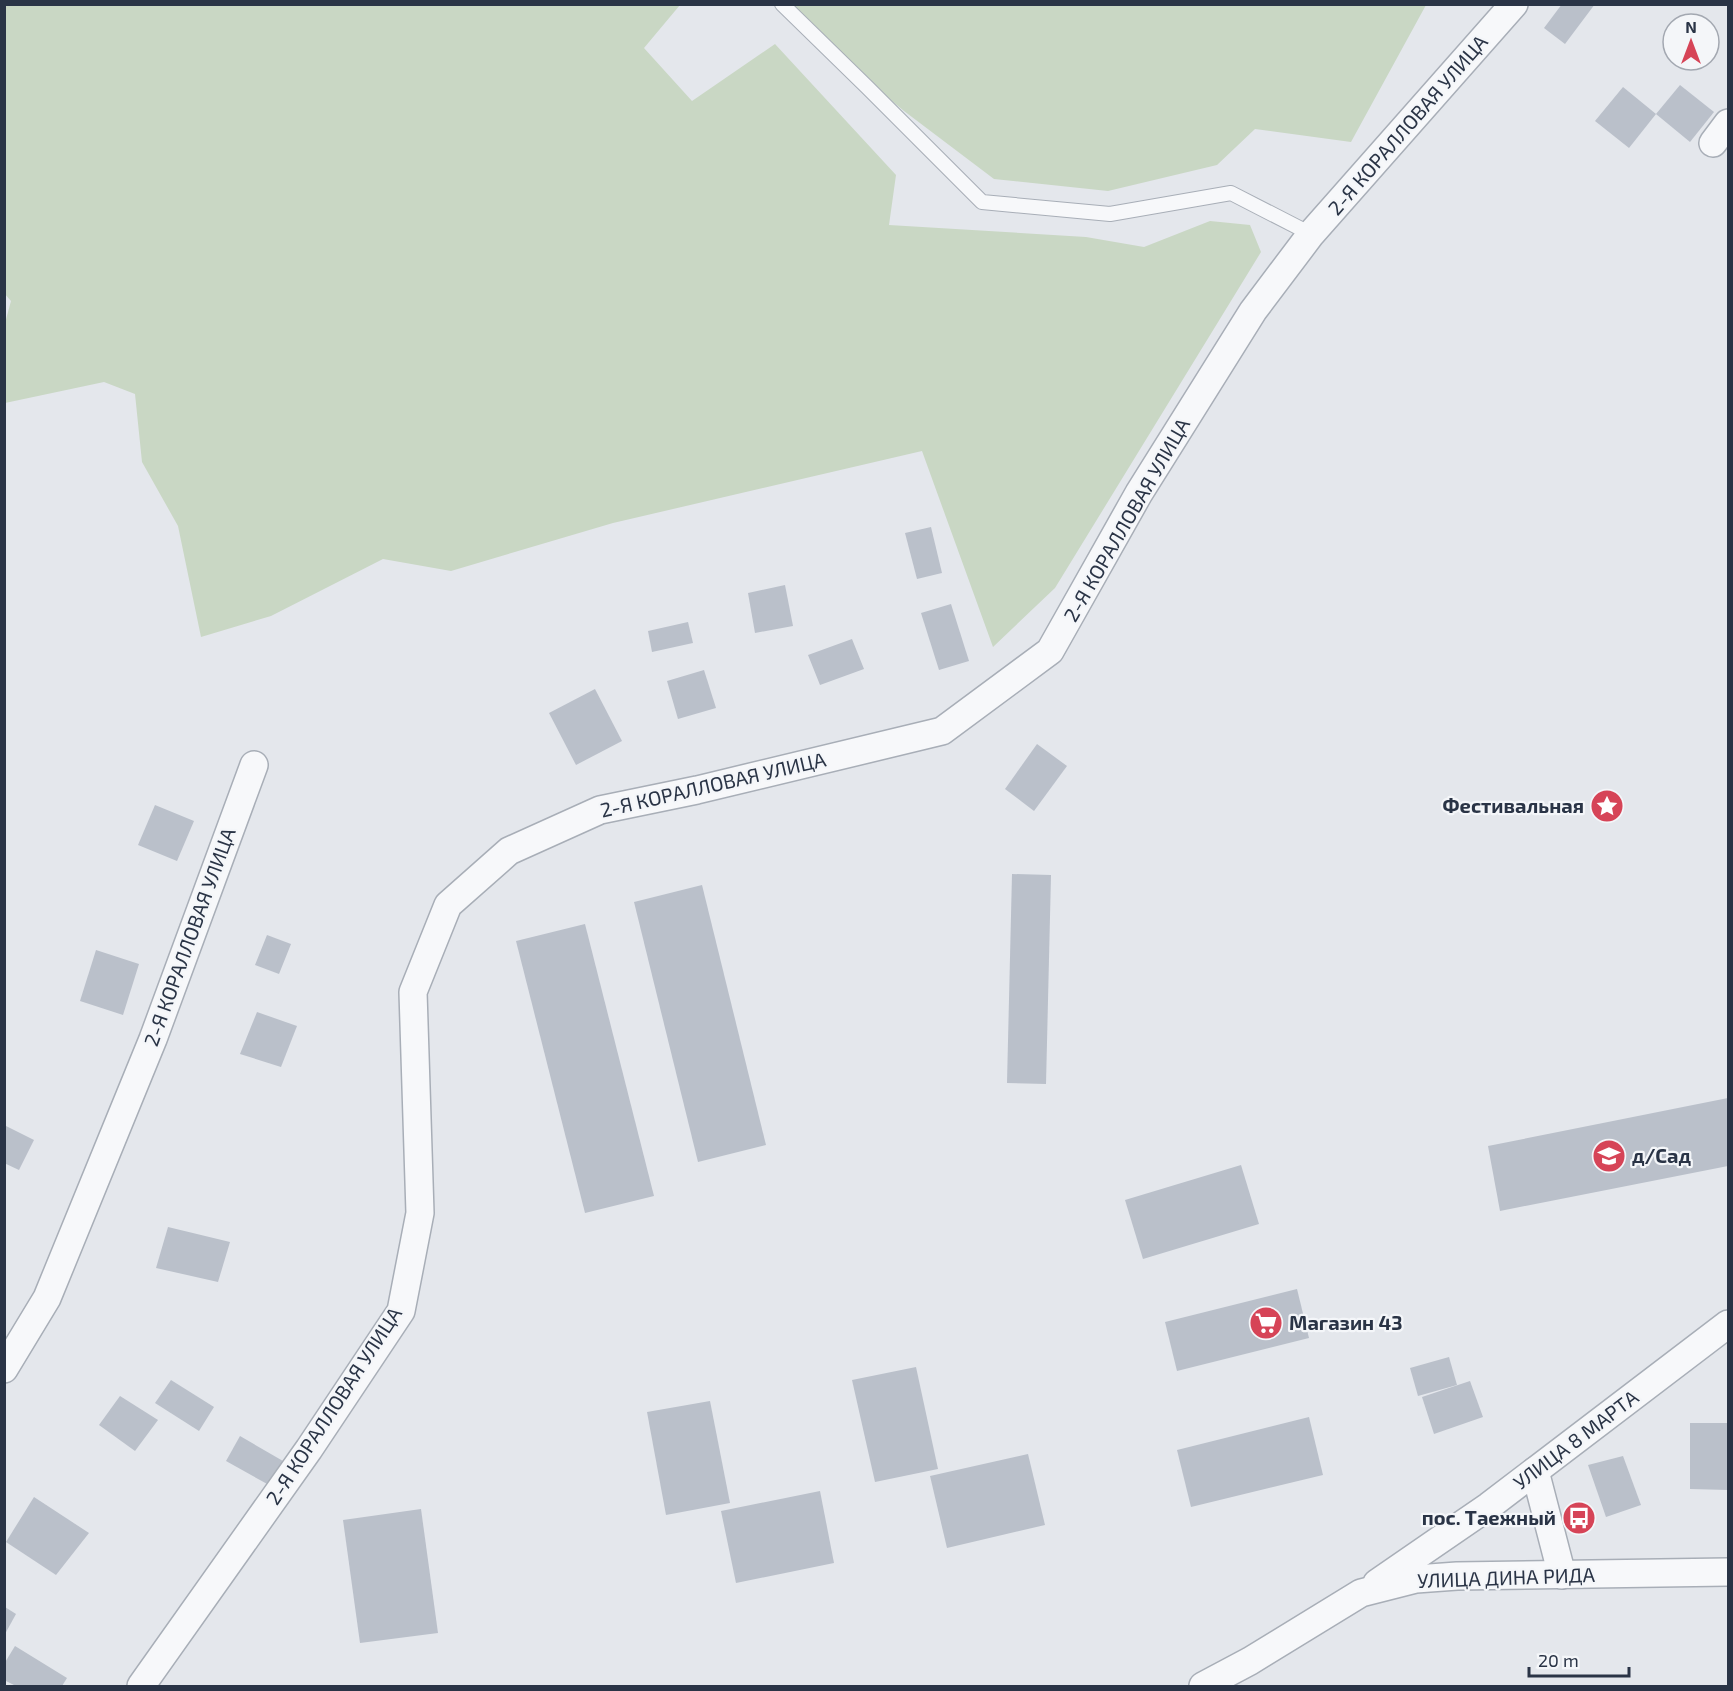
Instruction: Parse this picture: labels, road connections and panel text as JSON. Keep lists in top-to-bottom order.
{
  "streets": {
    "street": ["2-Я КОРАЛЛОВАЯ УЛИЦА", "УЛИЦА 8 МАРТА", "УЛИЦА ДИНА РИДА"]
  },
  "crossings": [
    ["УЛИЦА 8 МАРТА", "УЛИЦА ДИНА РИДА"]
  ],
  "places": {
    "place": ["Фестивальная"],
    "school or university": ["д/Сад"],
    "supermarket": ["Магазин 43"],
    "bus stop": ["пос. Таежный"]
  },
  "scale_bar": "20 m",
  "north": "top"
}
